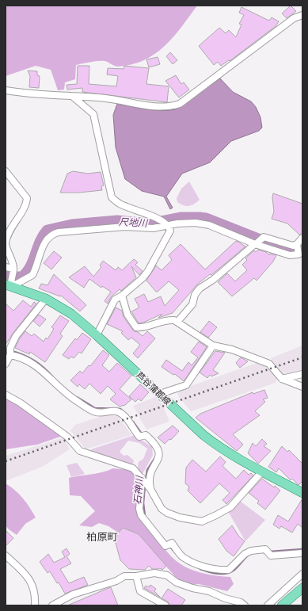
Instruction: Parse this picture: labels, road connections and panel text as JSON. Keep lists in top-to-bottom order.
{
  "streets": {
    "main road": ["芦谷蒲郡線"]
  },
  "districts": ["柏原町"],
  "water": ["尺地川", "石神川"]
}
